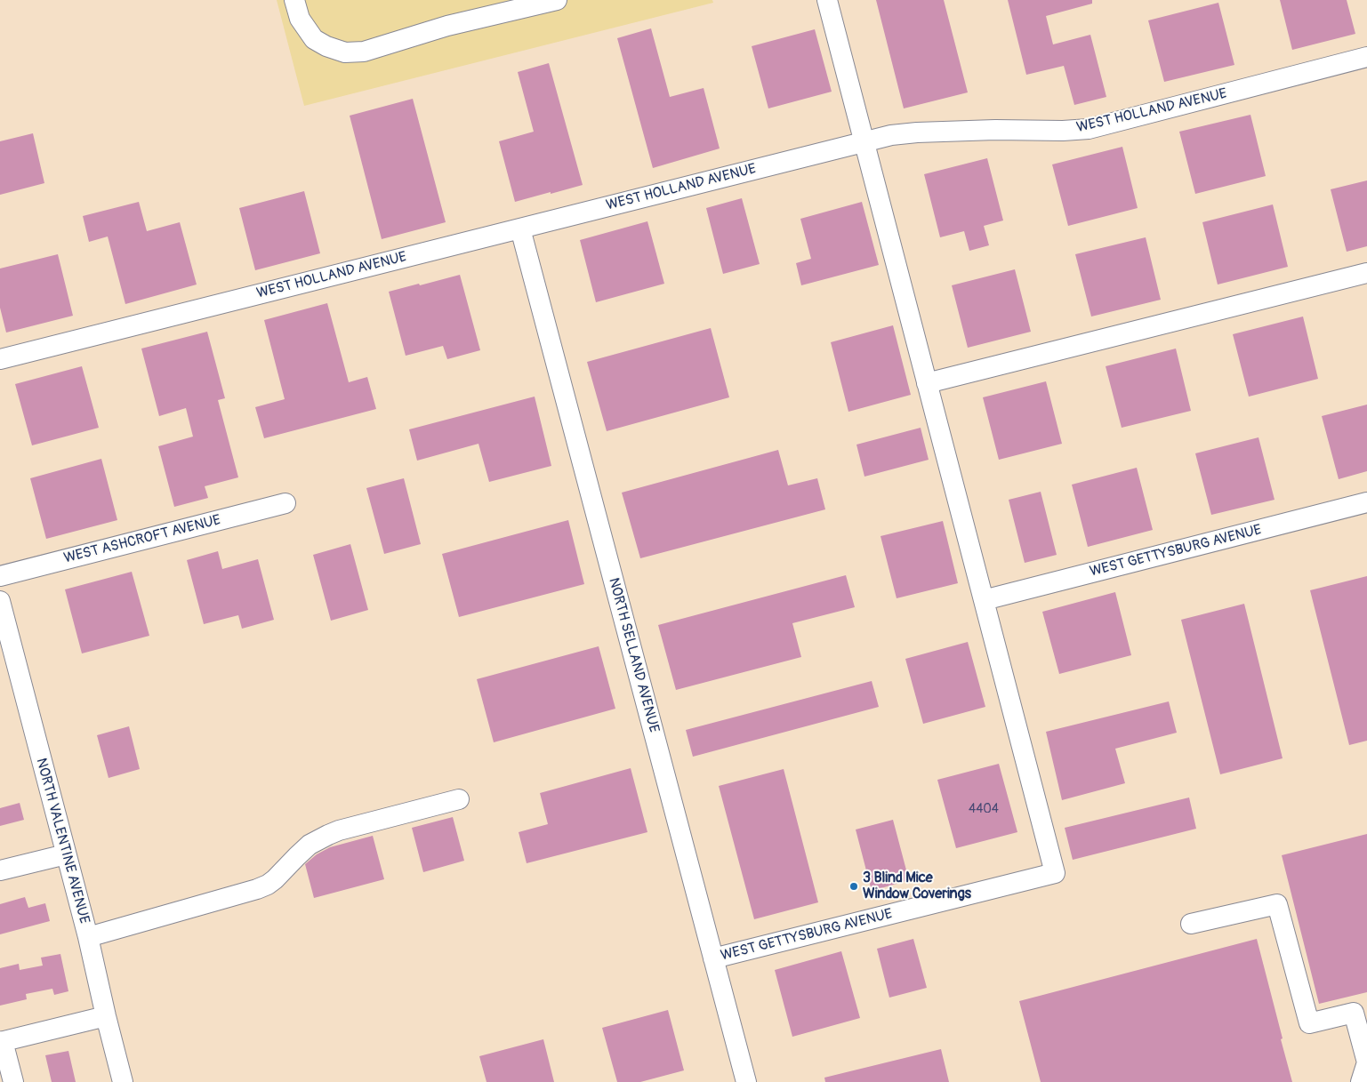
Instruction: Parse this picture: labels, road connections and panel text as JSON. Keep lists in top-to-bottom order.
{
  "streets": {
    "street": [
      "WEST HOLLAND AVENUE",
      "WEST ASHCROFT AVENUE",
      "WEST GETTYSBURG AVENUE",
      "NORTH SELLAND AVENUE",
      "NORTH VALENTINE AVENUE"
    ]
  },
  "crossings": [
    ["WEST HOLLAND AVENUE", "NORTH SELLAND AVENUE"],
    ["WEST GETTYSBURG AVENUE", "NORTH SELLAND AVENUE"]
  ],
  "places": ["3 Blind Mice Window Coverings"],
  "house_numbers": ["4404"]
}
